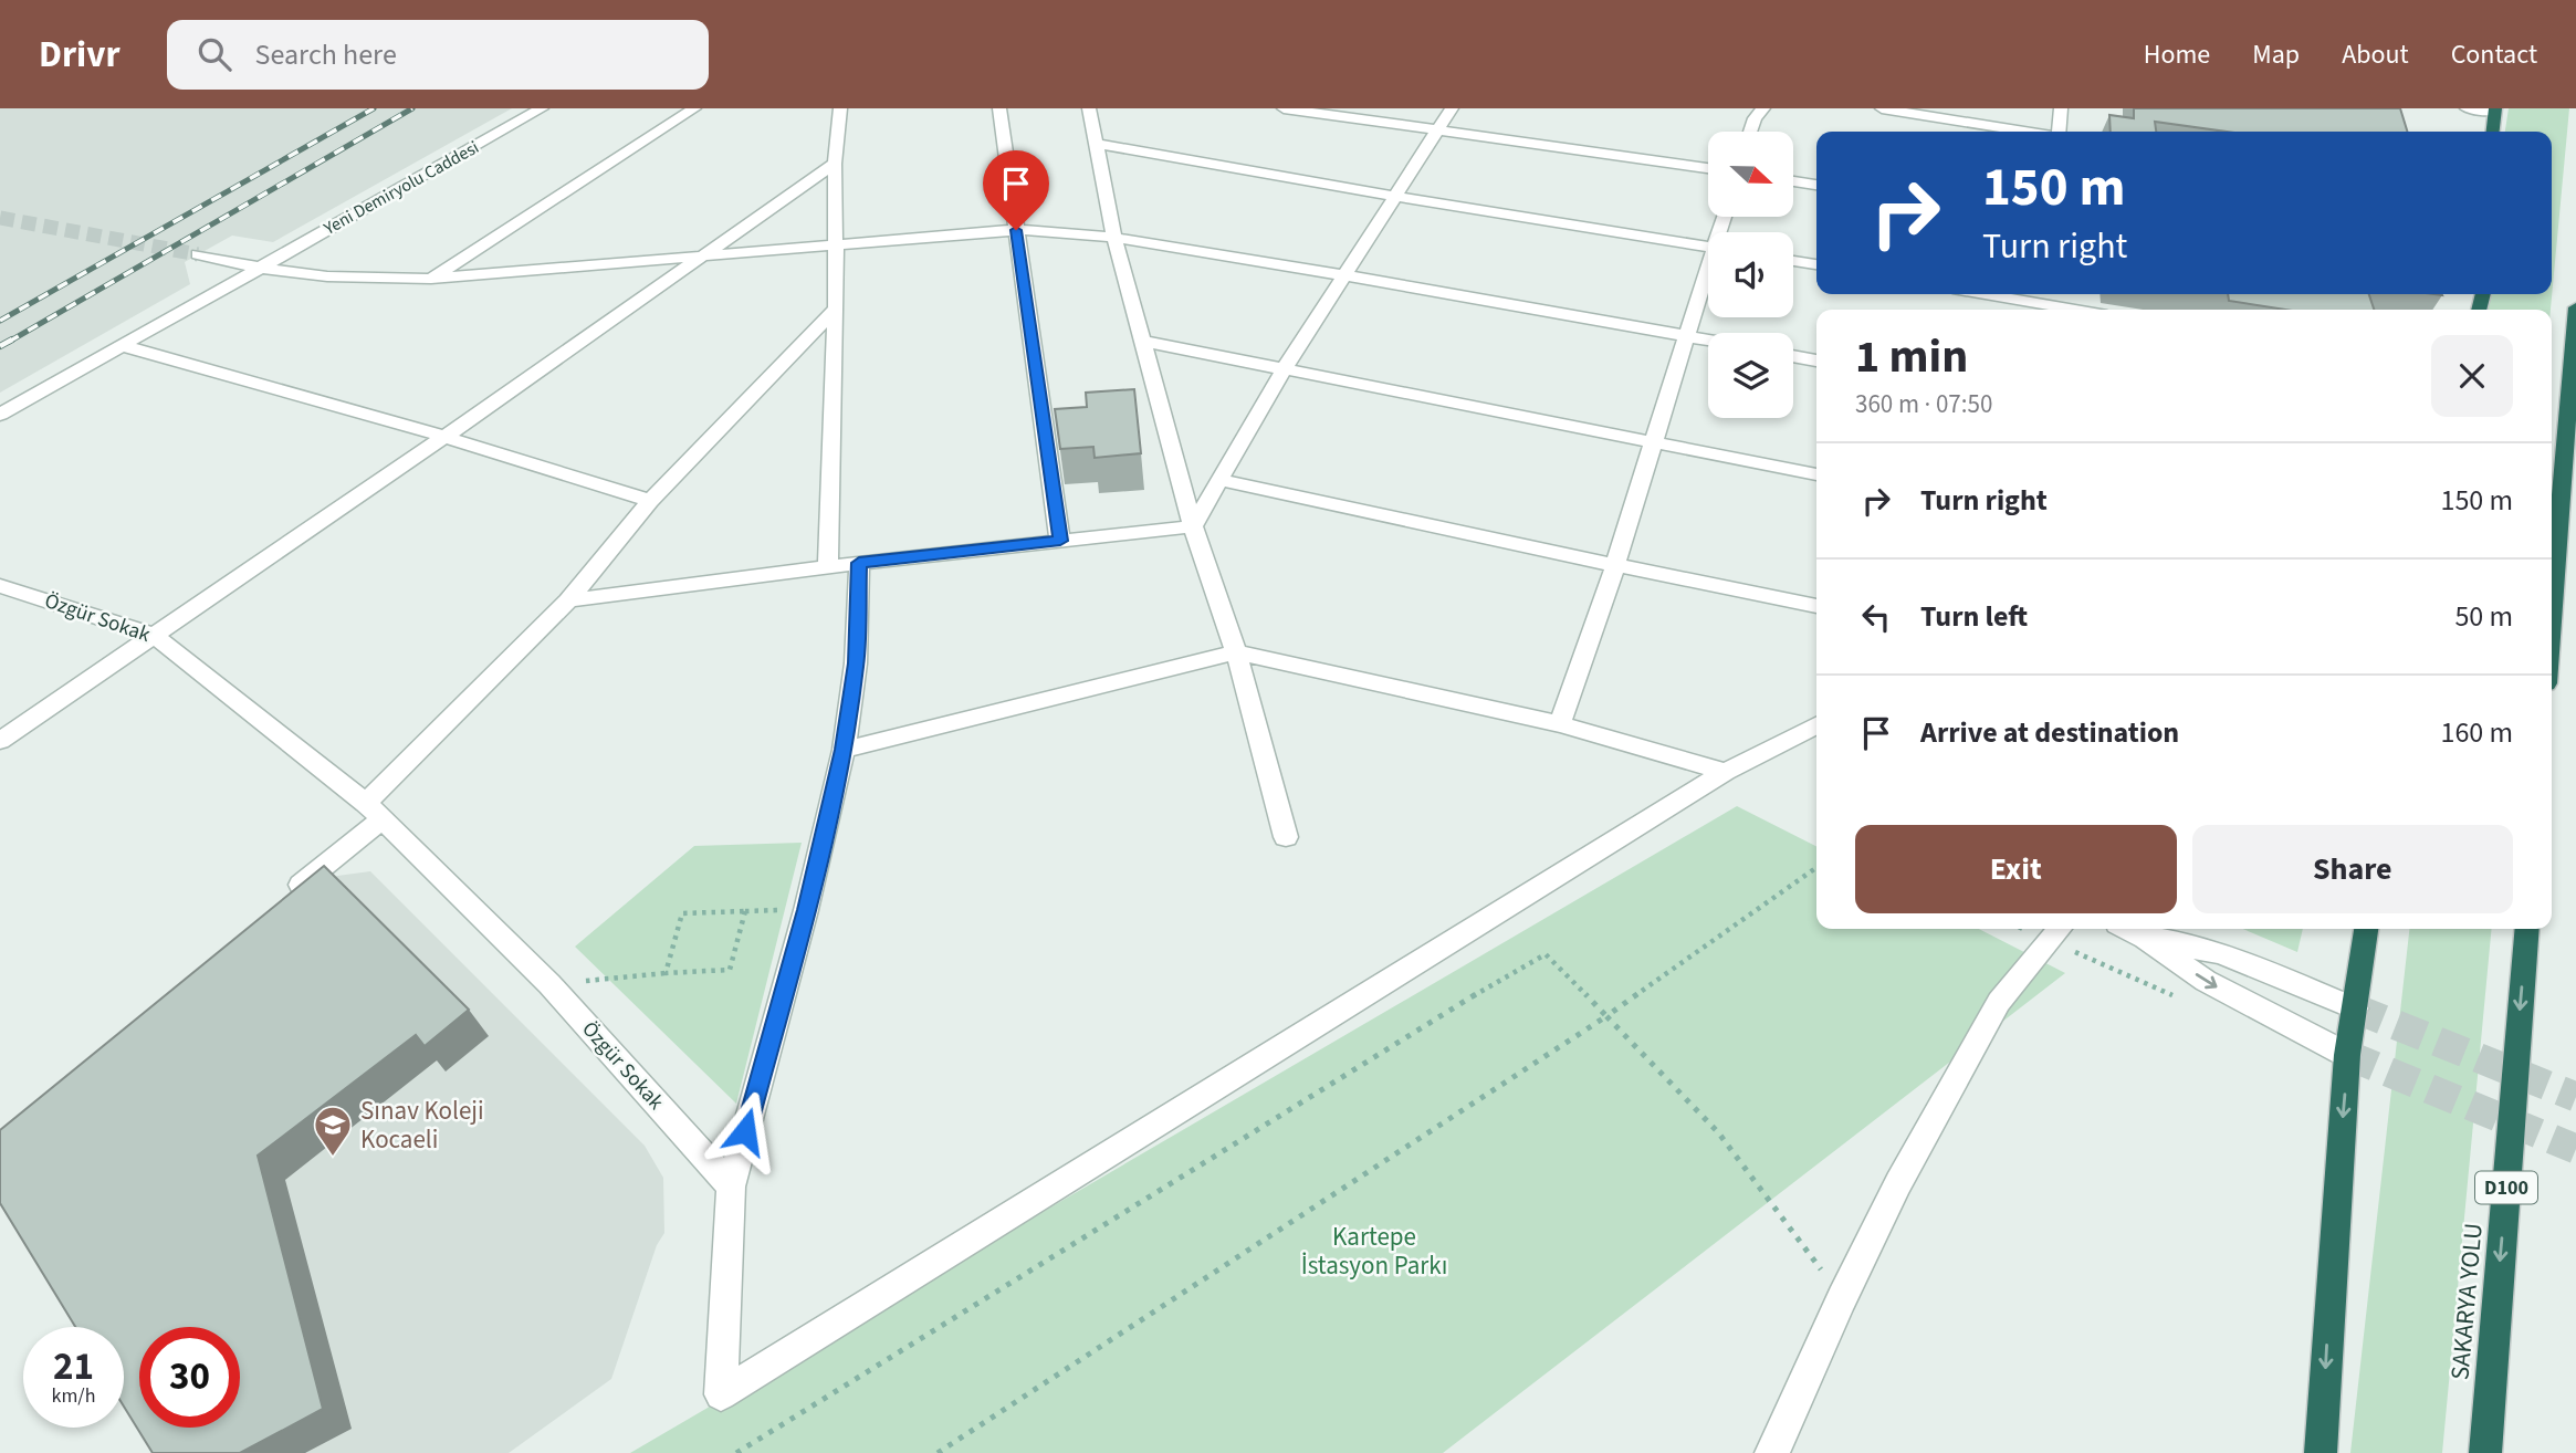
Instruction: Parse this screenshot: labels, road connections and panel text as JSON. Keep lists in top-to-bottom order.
{
  "streets": {
    "highway": ["D100", "SAKARYA YOLU"],
    "street": ["Yeni Demiryolu Caddesi", "Özgür Sokak"]
  },
  "parks": ["Kartepe İstasyon Parkı"],
  "places": {
    "school or university": ["Sınav Koleji Kocaeli"]
  },
  "north": "right",
  "page": {
    "header": "Drivr",
    "search": "Search here",
    "nav": [
      "Home",
      "Map",
      "About",
      "Contact"
    ],
    "turn": ["150 m", "Turn right"],
    "heading": ["1 min", "360 m · 07:50"],
    "list": [
      {
        "name": "Turn right",
        "value": "150 m"
      },
      {
        "name": "Turn left",
        "value": "50 m"
      },
      {
        "name": "Arrive at destination",
        "value": "160 m"
      }
    ],
    "buttons": ["Exit", "Share"],
    "speed": "21 km/h",
    "limit": "30"
  }
}
